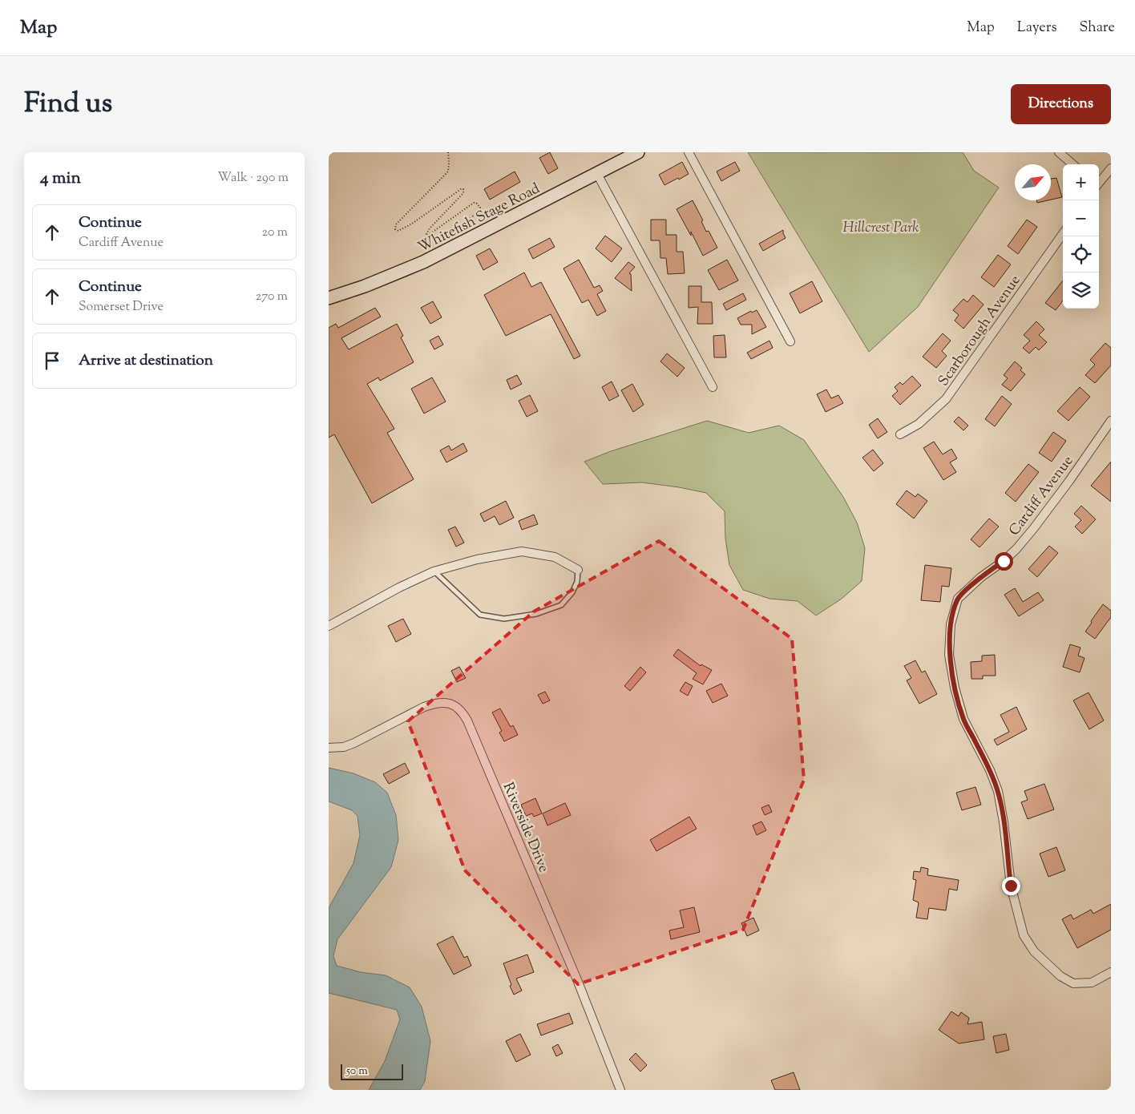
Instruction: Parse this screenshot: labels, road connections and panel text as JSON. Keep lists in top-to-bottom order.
{
  "streets": {
    "main road": ["Whitefish Stage Road"],
    "street": ["Scarborough Avenue", "Cardiff Avenue", "Riverside Drive"]
  },
  "parks": ["Hillcrest Park"],
  "scale_bar": "50 m",
  "north": "top right",
  "page": {
    "header": "Map",
    "nav": ["Map", "Layers", "Share"],
    "title": "Find us",
    "buttons": "Directions",
    "heading": ["4 min", "Walk · 290 m"],
    "map_buttons": ["+", "−"],
    "list": [
      ["Continue", "Cardiff Avenue", "20 m"],
      ["Continue", "Somerset Drive", "270 m"],
      "Arrive at destination"
    ],
    "scale": "50 m"
  }
}
